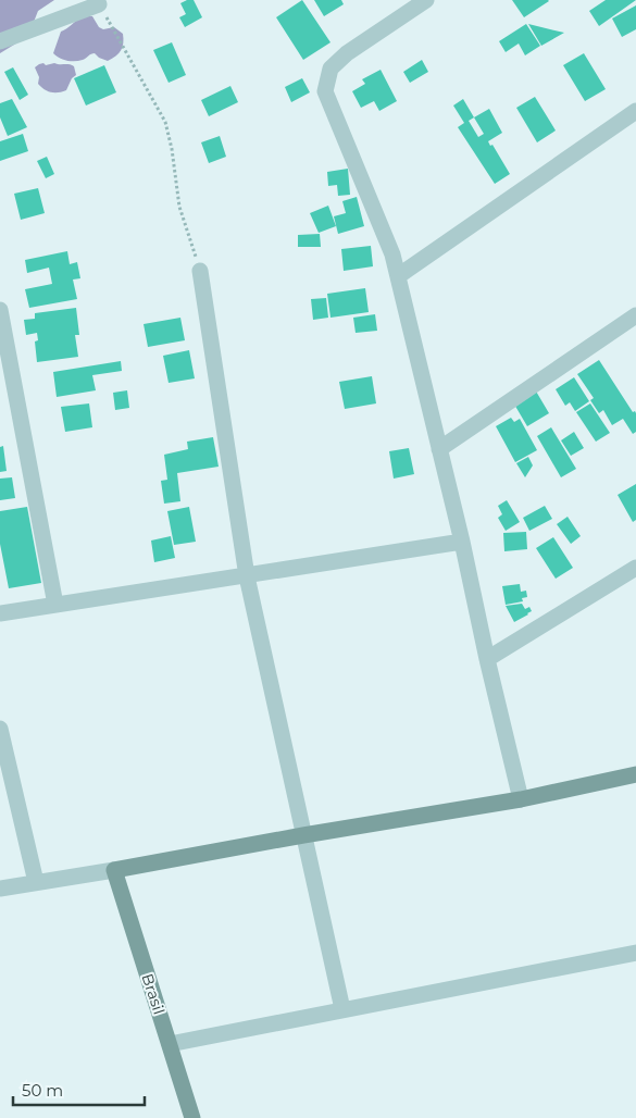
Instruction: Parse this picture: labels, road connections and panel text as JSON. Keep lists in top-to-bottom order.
{
  "streets": {
    "street": ["Brasil"]
  },
  "scale_bar": "50 m"
}
